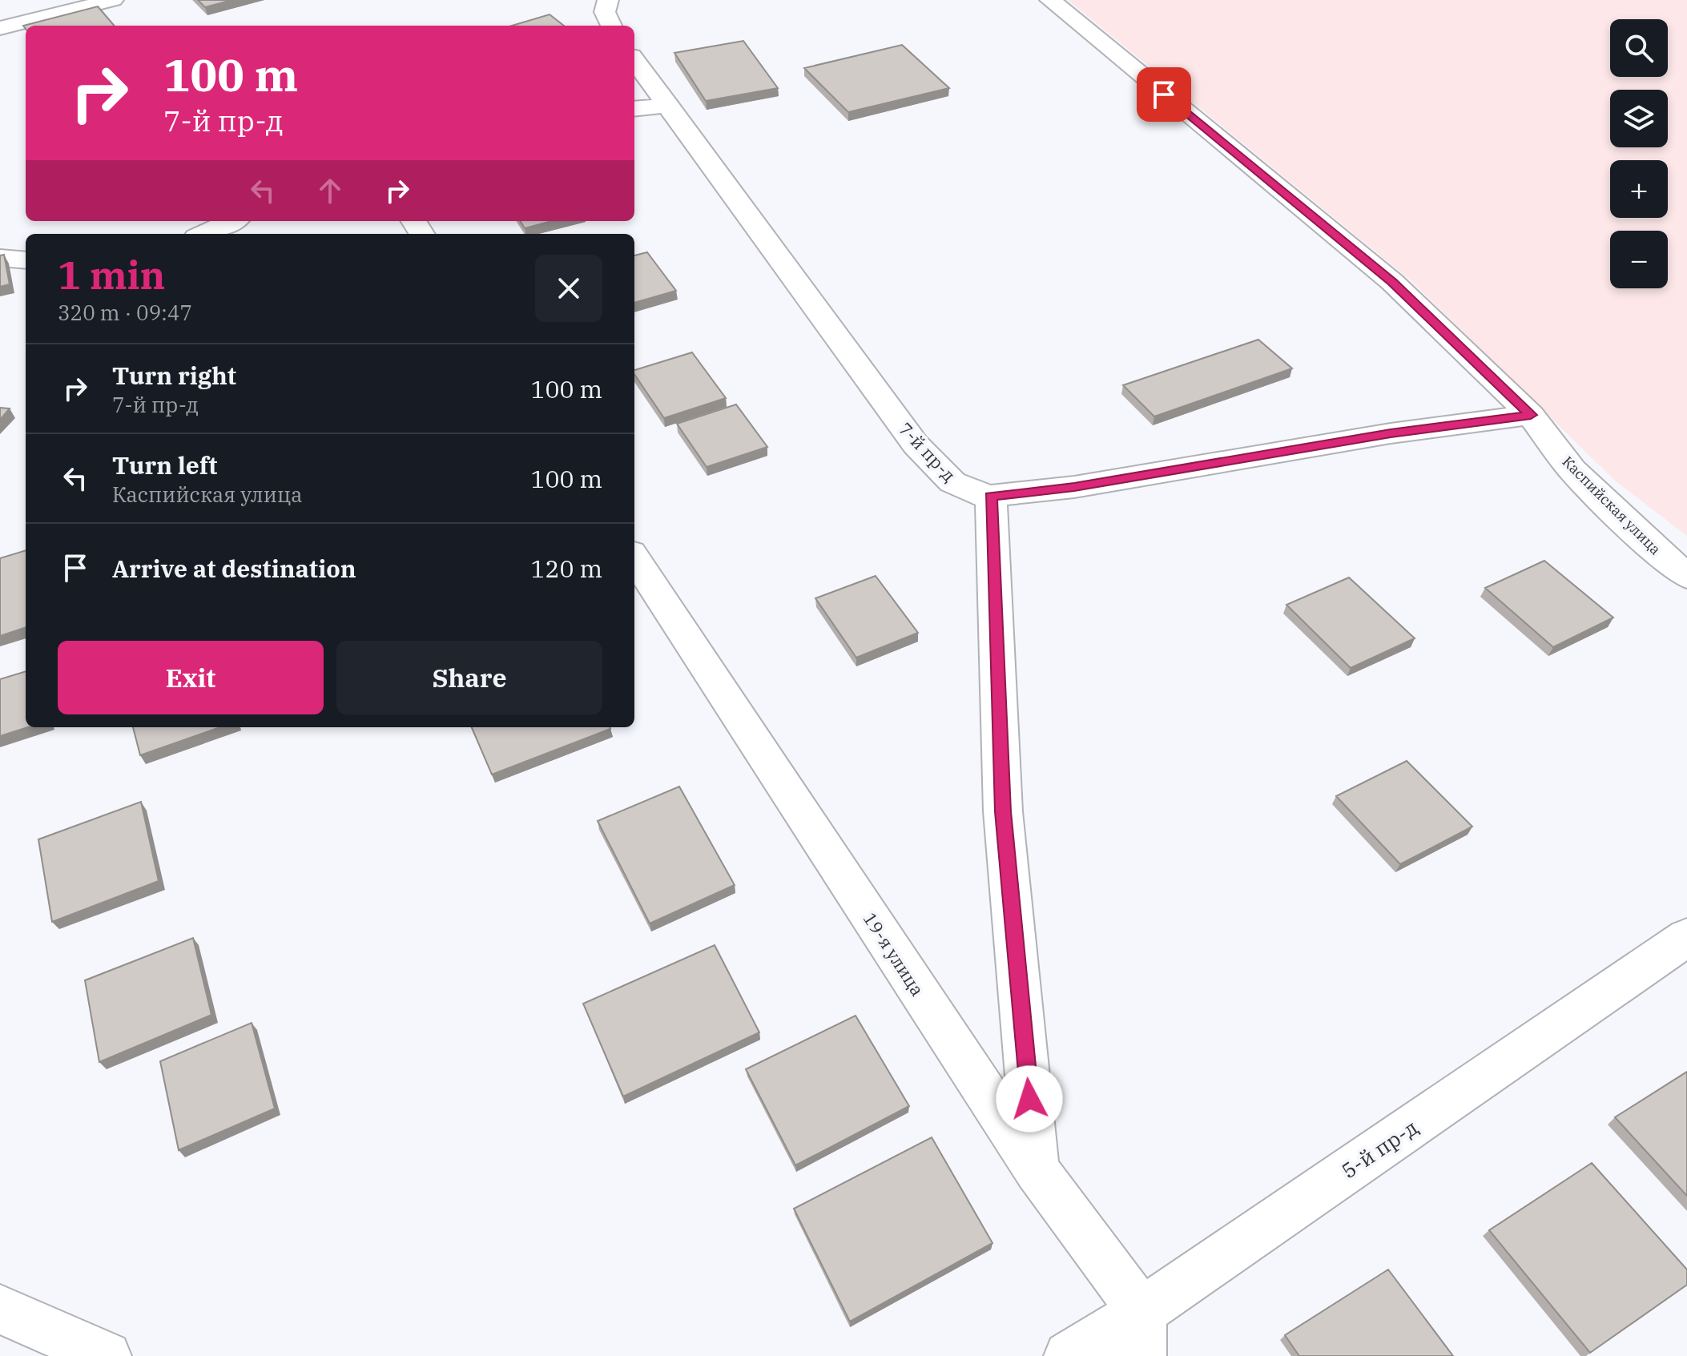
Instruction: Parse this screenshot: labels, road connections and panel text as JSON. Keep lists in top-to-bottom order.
{
  "streets": {
    "street": [
      "7-й пр-д",
      "Каспийская улица",
      "19-я улица",
      "5-й пр-д"
    ]
  },
  "crossings": [
    ["7-й пр-д", "Каспийская улица"],
    ["19-я улица", "5-й пр-д"]
  ],
  "page": {
    "map_buttons": ["+", "−"],
    "turn": ["100 m", "7-й пр-д"],
    "heading": ["1 min", "320 m · 09:47"],
    "list": [
      {
        "name": "Turn right",
        "note": "7-й пр-д",
        "value": "100 m"
      },
      {
        "name": "Turn left",
        "note": "Каспийская улица",
        "value": "100 m"
      },
      {
        "name": "Arrive at destination",
        "value": "120 m"
      }
    ],
    "buttons": ["Exit", "Share"]
  }
}
